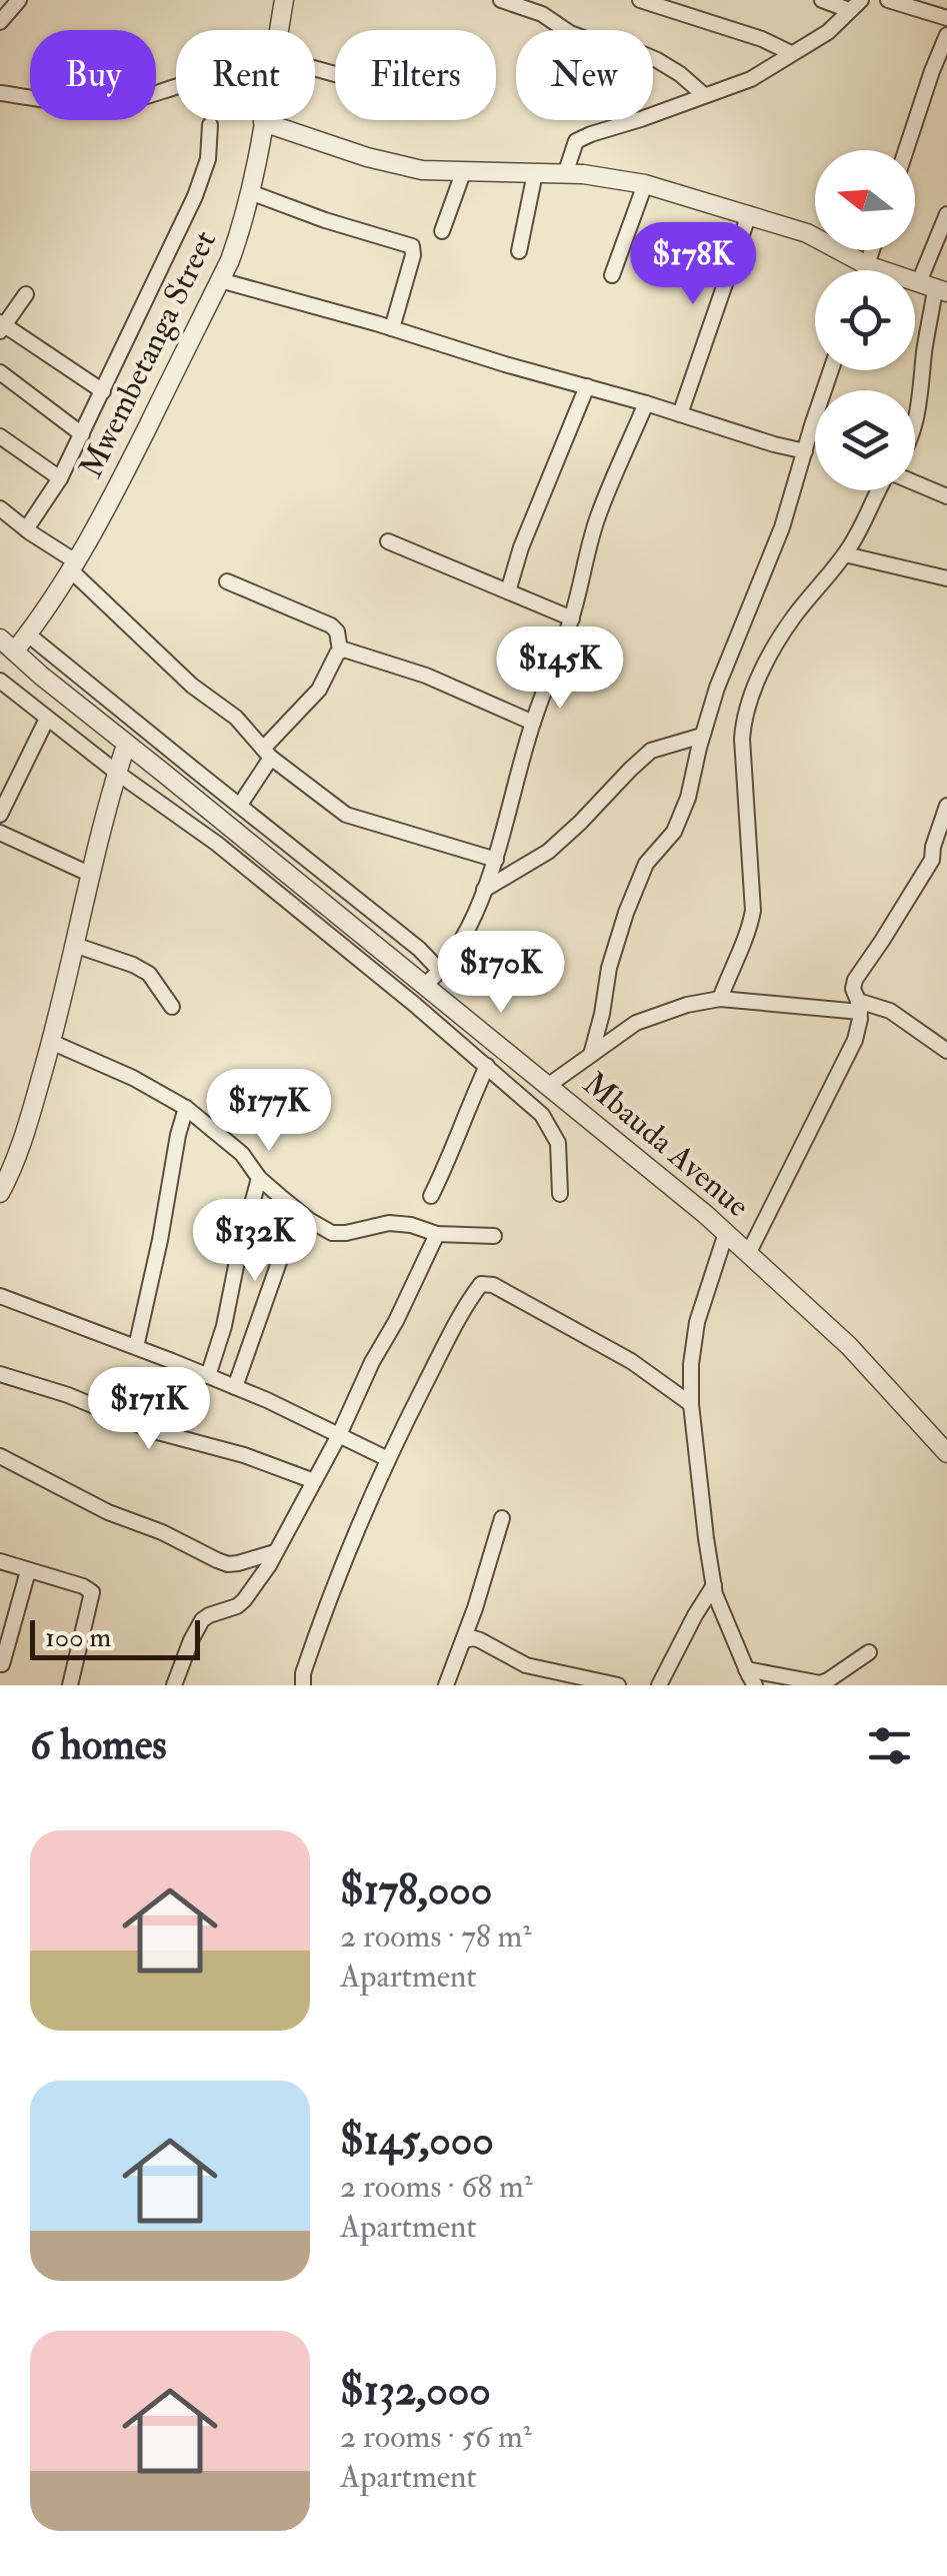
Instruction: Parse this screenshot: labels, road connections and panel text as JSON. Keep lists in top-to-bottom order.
{
  "streets": {
    "street": ["Mwembetanga Street", "Mbauda Avenue"]
  },
  "crossings": [
    ["Mwembetanga Street", "Mbauda Avenue"]
  ],
  "scale_bar": "100 m",
  "north": "left",
  "page": {
    "chip": [
      "Buy",
      "Rent",
      "Filters",
      "New"
    ],
    "price": [
      "$178K",
      "$145K",
      "$170K",
      "$177K",
      "$132K",
      "$171K"
    ],
    "scale": "100 m",
    "heading": "6 homes",
    "list": [
      {
        "name": "$178,000",
        "note": "2 rooms · 78 m² · Apartment"
      },
      {
        "name": "$145,000",
        "note": "2 rooms · 68 m² · Apartment"
      },
      {
        "name": "$132,000",
        "note": "2 rooms · 56 m² · Apartment"
      }
    ]
  }
}
